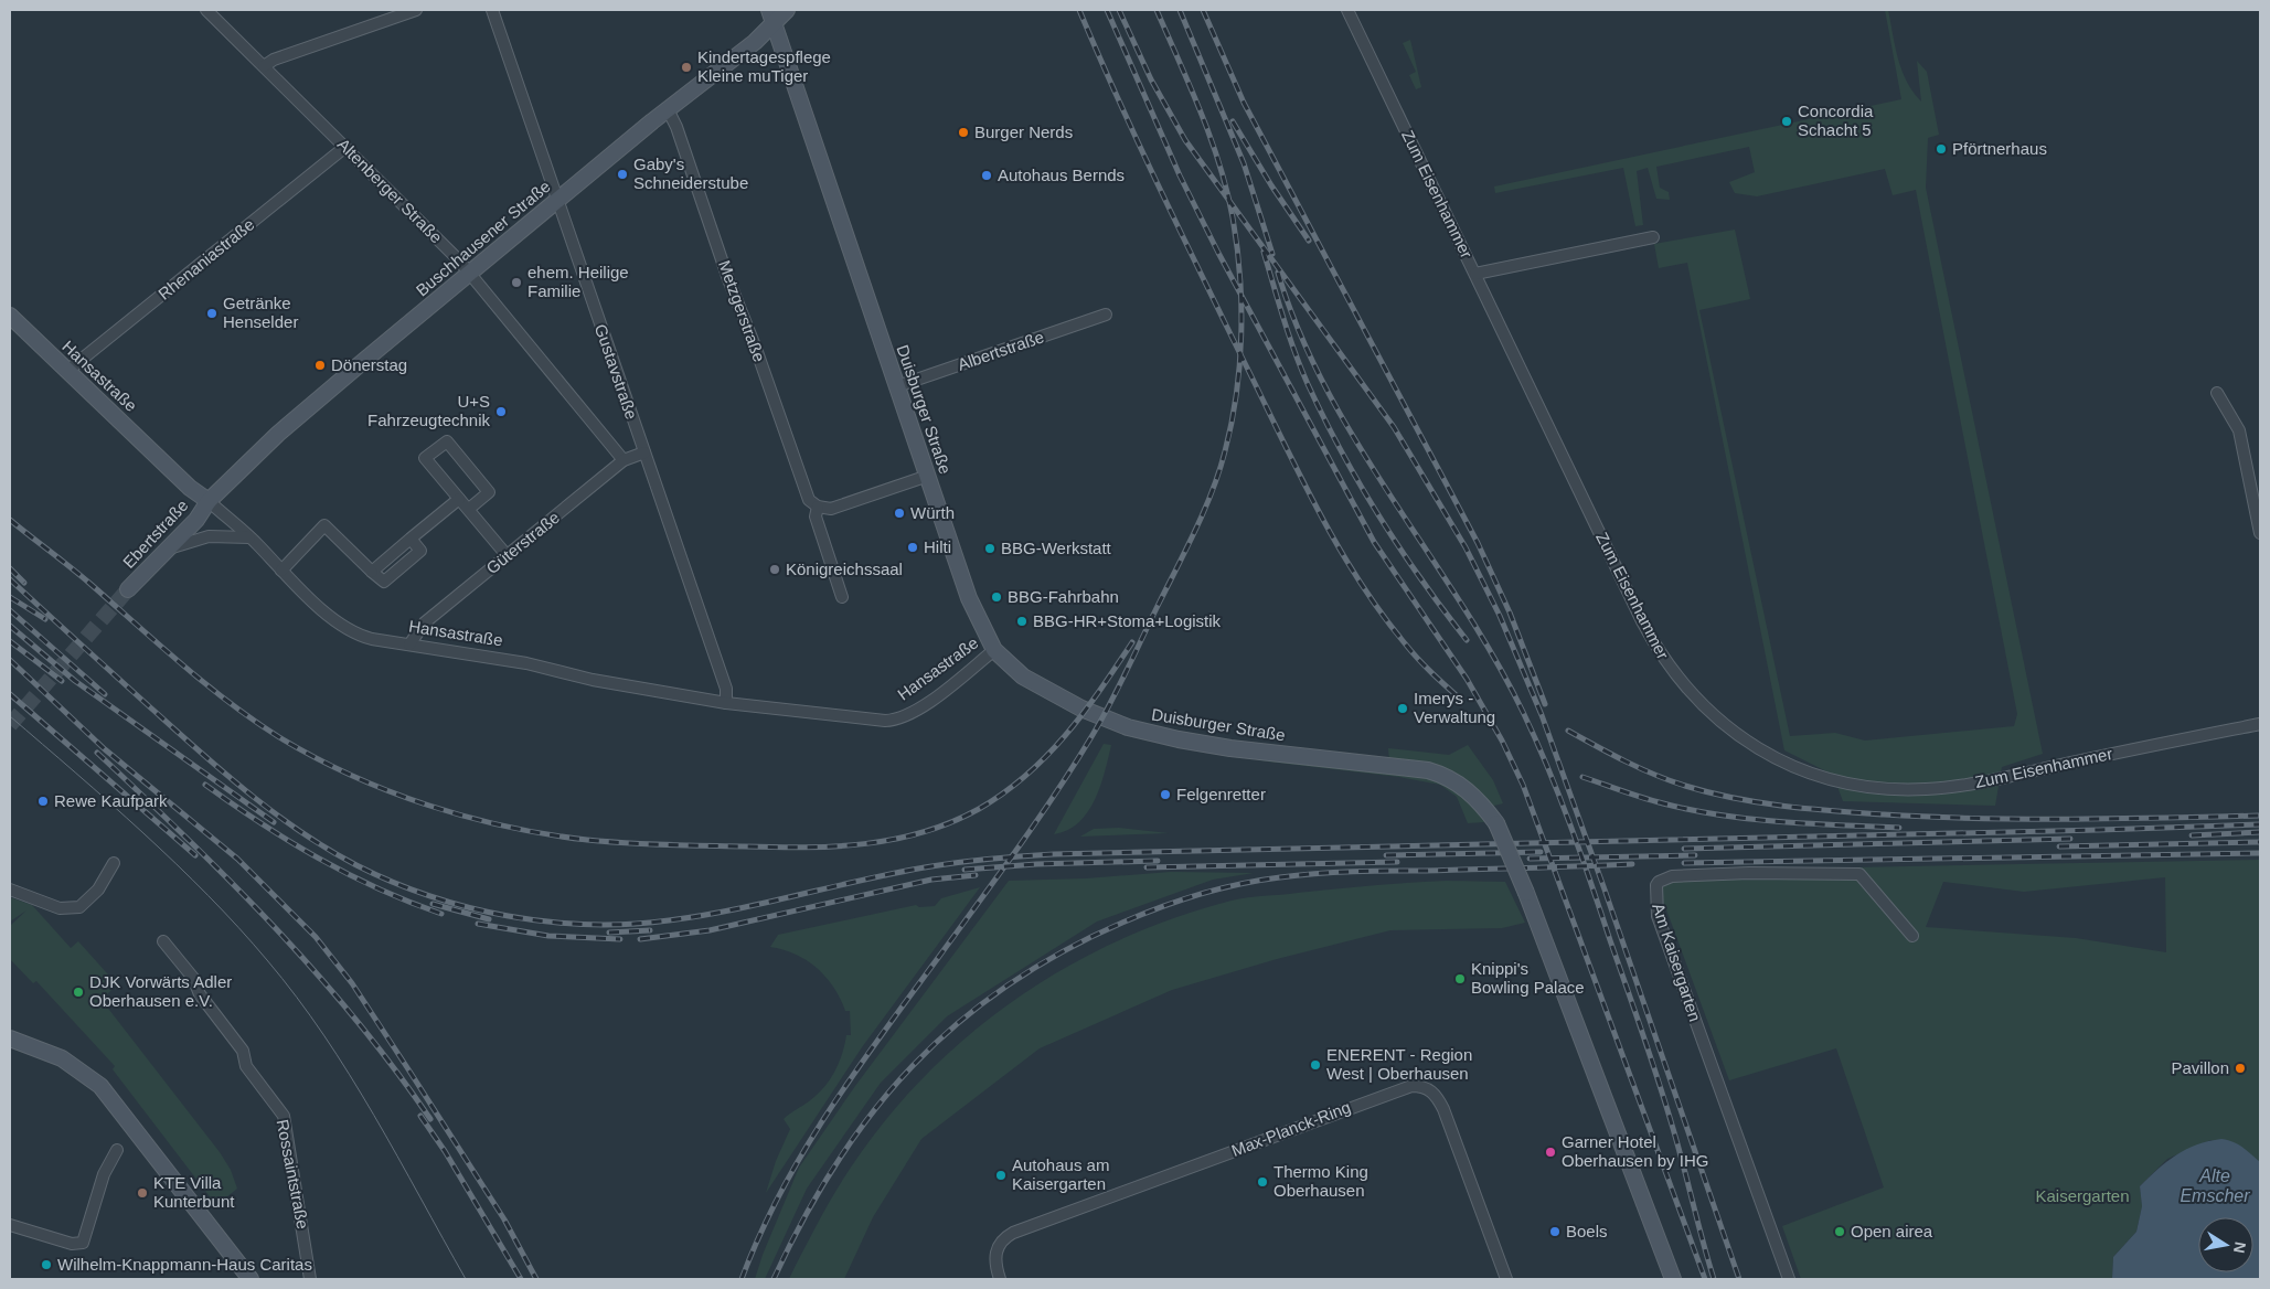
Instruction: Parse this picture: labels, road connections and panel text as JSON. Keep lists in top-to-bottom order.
{
  "streets": {
    "main road": [
      "Buschhausener Straße",
      "Hansastraße",
      "Duisburger Straße",
      "Ebertstraße"
    ],
    "street": [
      "Altenberger Straße",
      "Zum Eisenhammer",
      "Rhenaniastraße",
      "Metzgerstraße",
      "Albertstraße",
      "Gustavstraße",
      "Güterstraße",
      "Am Kaisergarten",
      "Max-Planck-Ring",
      "Rossaintstraße"
    ]
  },
  "crossings": [
    ["Altenberger Straße", "Buschhausener Straße"],
    ["Altenberger Straße", "Rhenaniastraße"],
    ["Altenberger Straße", "Güterstraße"],
    ["Buschhausener Straße", "Metzgerstraße"],
    ["Buschhausener Straße", "Gustavstraße"],
    ["Buschhausener Straße", "Hansastraße"],
    ["Buschhausener Straße", "Duisburger Straße"],
    ["Buschhausener Straße", "Ebertstraße"],
    ["Rhenaniastraße", "Hansastraße"],
    ["Albertstraße", "Duisburger Straße"],
    ["Gustavstraße", "Hansastraße"],
    ["Gustavstraße", "Güterstraße"],
    ["Hansastraße", "Duisburger Straße"],
    ["Hansastraße", "Ebertstraße"],
    ["Hansastraße", "Güterstraße"]
  ],
  "water": ["Alte Emscher"],
  "parks": ["Kaisergarten"],
  "places": [
    "Kindertagespflege Kleine muTiger",
    "Concordia Schacht 5",
    "Burger Nerds",
    "Pförtnerhaus",
    "Gaby's Schneiderstube",
    "Autohaus Bernds",
    "ehem. Heilige Familie",
    "Getränke Henselder",
    "Dönerstag",
    "U+S Fahrzeugtechnik",
    "Würth",
    "Hilti",
    "BBG-Werkstatt",
    "Königreichssaal",
    "BBG-Fahrbahn",
    "BBG-HR+Stoma+Logistik",
    "Imerys - Verwaltung",
    "Felgenretter",
    "Rewe Kaufpark",
    "Knippi's Bowling Palace",
    "DJK Vorwärts Adler Oberhausen e.V.",
    "ENERENT - Region West | Oberhausen",
    "Pavillon",
    "Garner Hotel Oberhausen by IHG",
    "Autohaus am Kaisergarten",
    "Thermo King Oberhausen",
    "KTE Villa Kunterbunt",
    "Boels",
    "Open airea",
    "Wilhelm-Knappmann-Haus Caritas"
  ],
  "north": "right"
}
